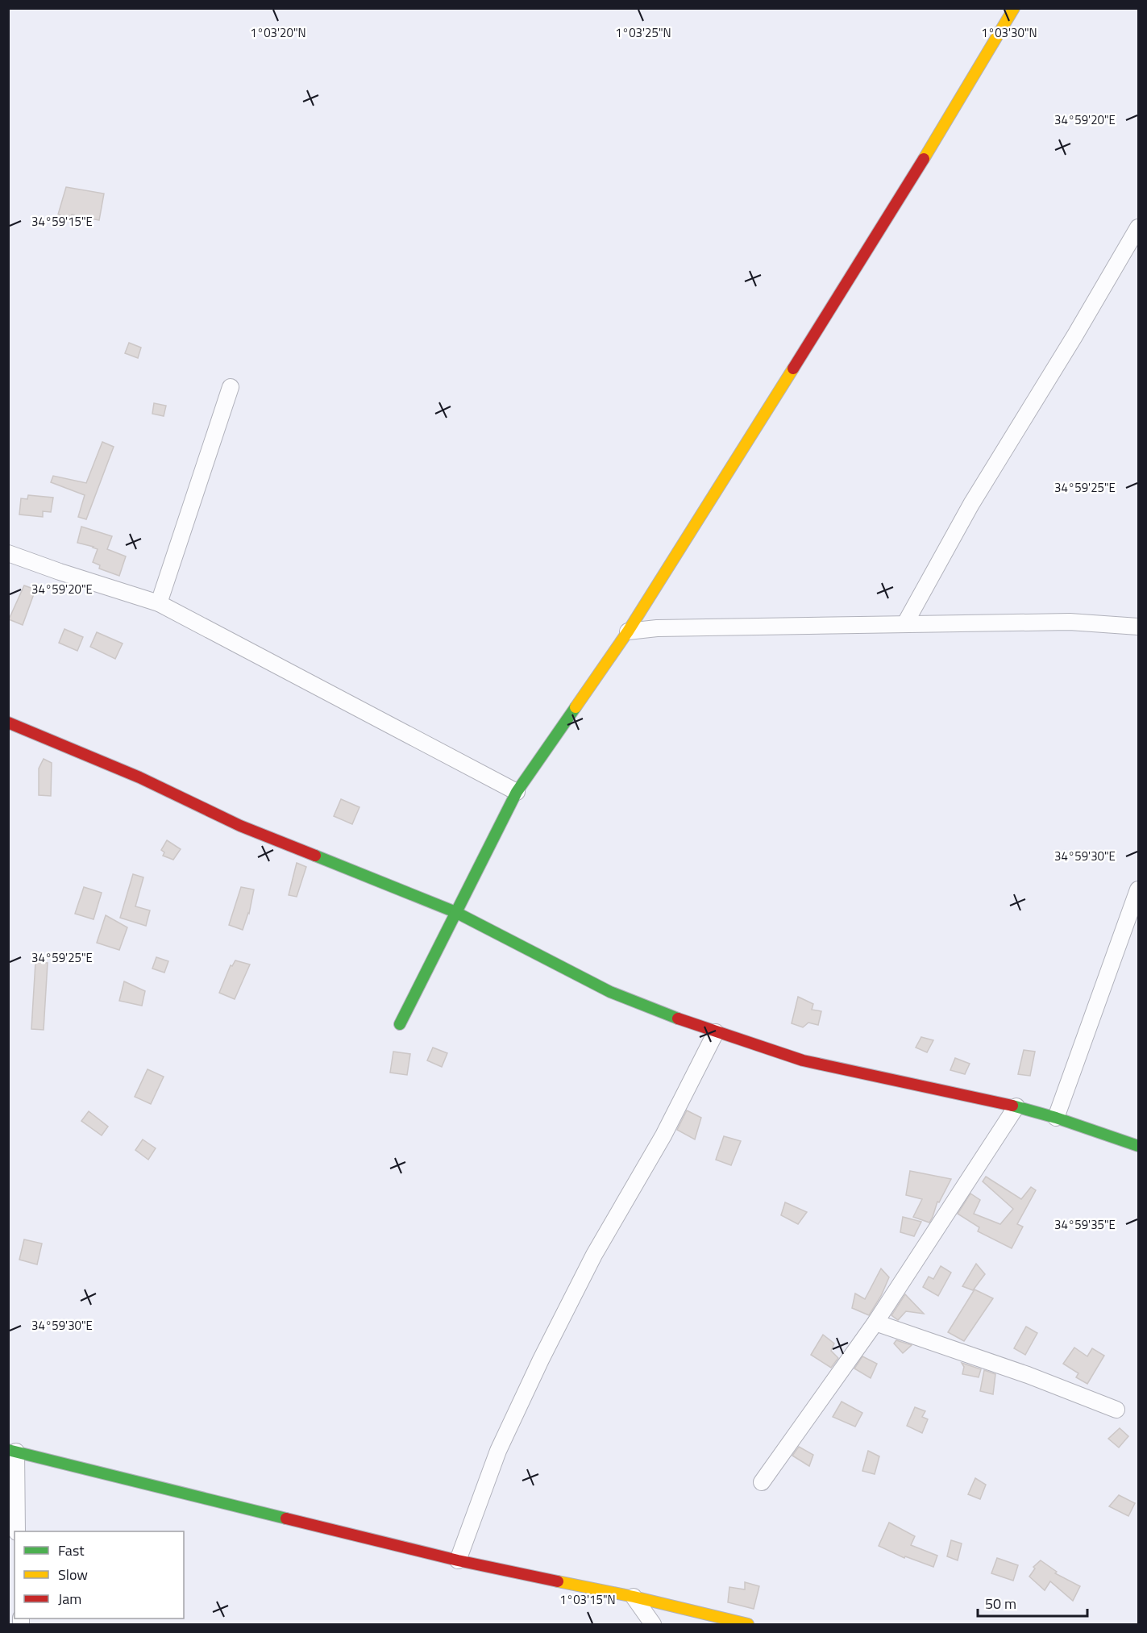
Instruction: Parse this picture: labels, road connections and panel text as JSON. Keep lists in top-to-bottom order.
{
  "legend": ["Fast", "Slow", "Jam"],
  "scale_bar": "50 m",
  "coordinates": [
    "1°03'20\"N",
    "1°03'25\"N",
    "1°03'30\"N",
    "34°59'20\"E",
    "34°59'15\"E",
    "34°59'25\"E",
    "34°59'30\"E",
    "34°59'35\"E",
    "1°03'15\"N"
  ]
}
